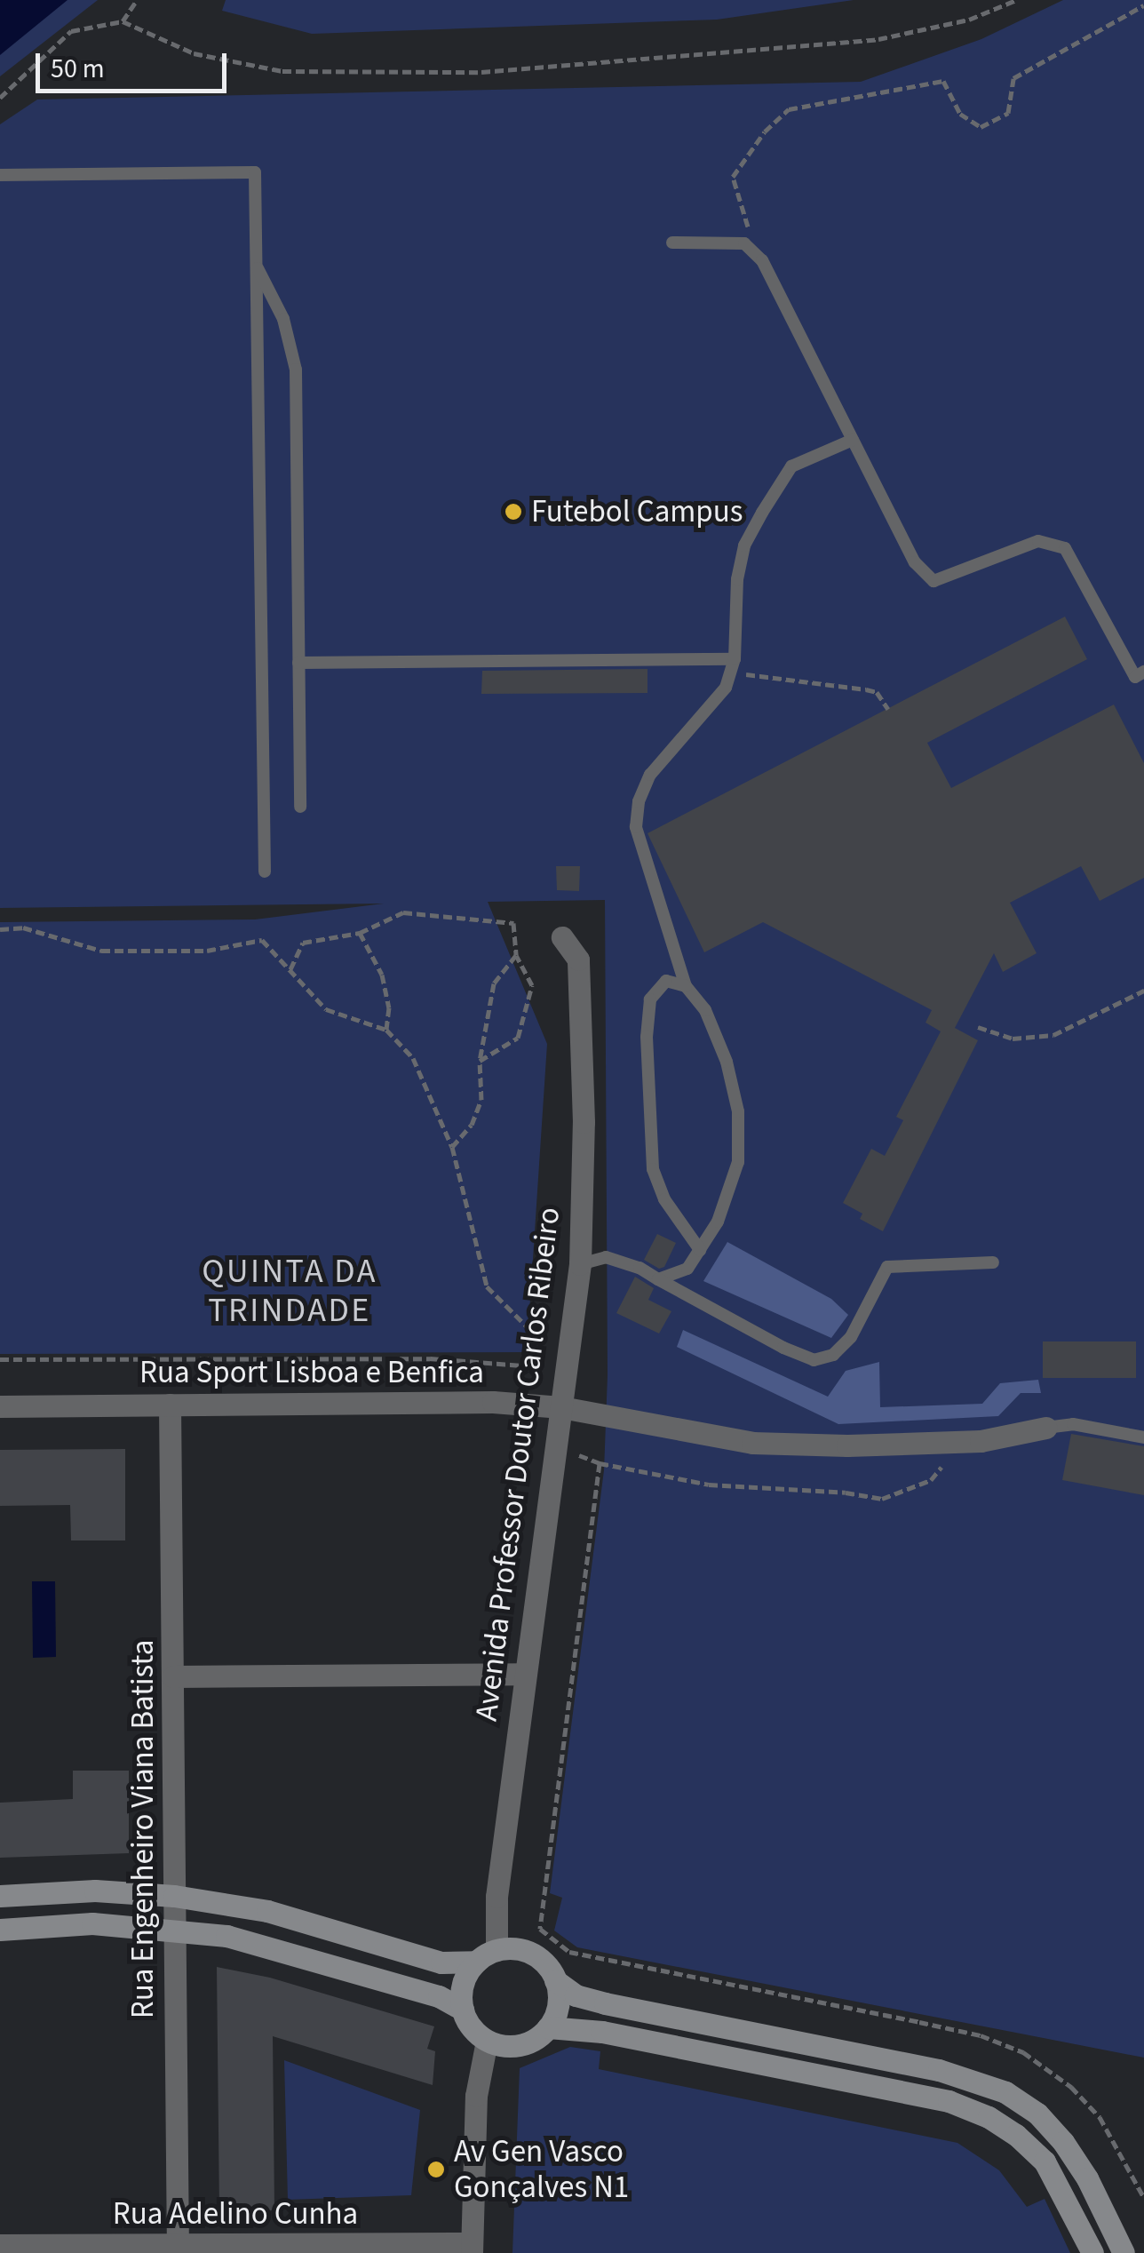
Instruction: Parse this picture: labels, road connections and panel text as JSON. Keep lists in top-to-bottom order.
{
  "streets": {
    "street": [
      "Rua Sport Lisboa e Benfica",
      "Avenida Professor Doutor Carlos Ribeiro",
      "Rua Engenheiro Viana Batista",
      "Rua Adelino Cunha"
    ]
  },
  "crossings": [
    ["Rua Sport Lisboa e Benfica", "Avenida Professor Doutor Carlos Ribeiro"],
    ["Rua Sport Lisboa e Benfica", "Rua Engenheiro Viana Batista"],
    ["Rua Engenheiro Viana Batista", "Rua Adelino Cunha"]
  ],
  "districts": ["QUINTA DA TRINDADE"],
  "places": ["Futebol Campus", "Av Gen Vasco Gonçalves N1"],
  "scale_bar": "50 m"
}
